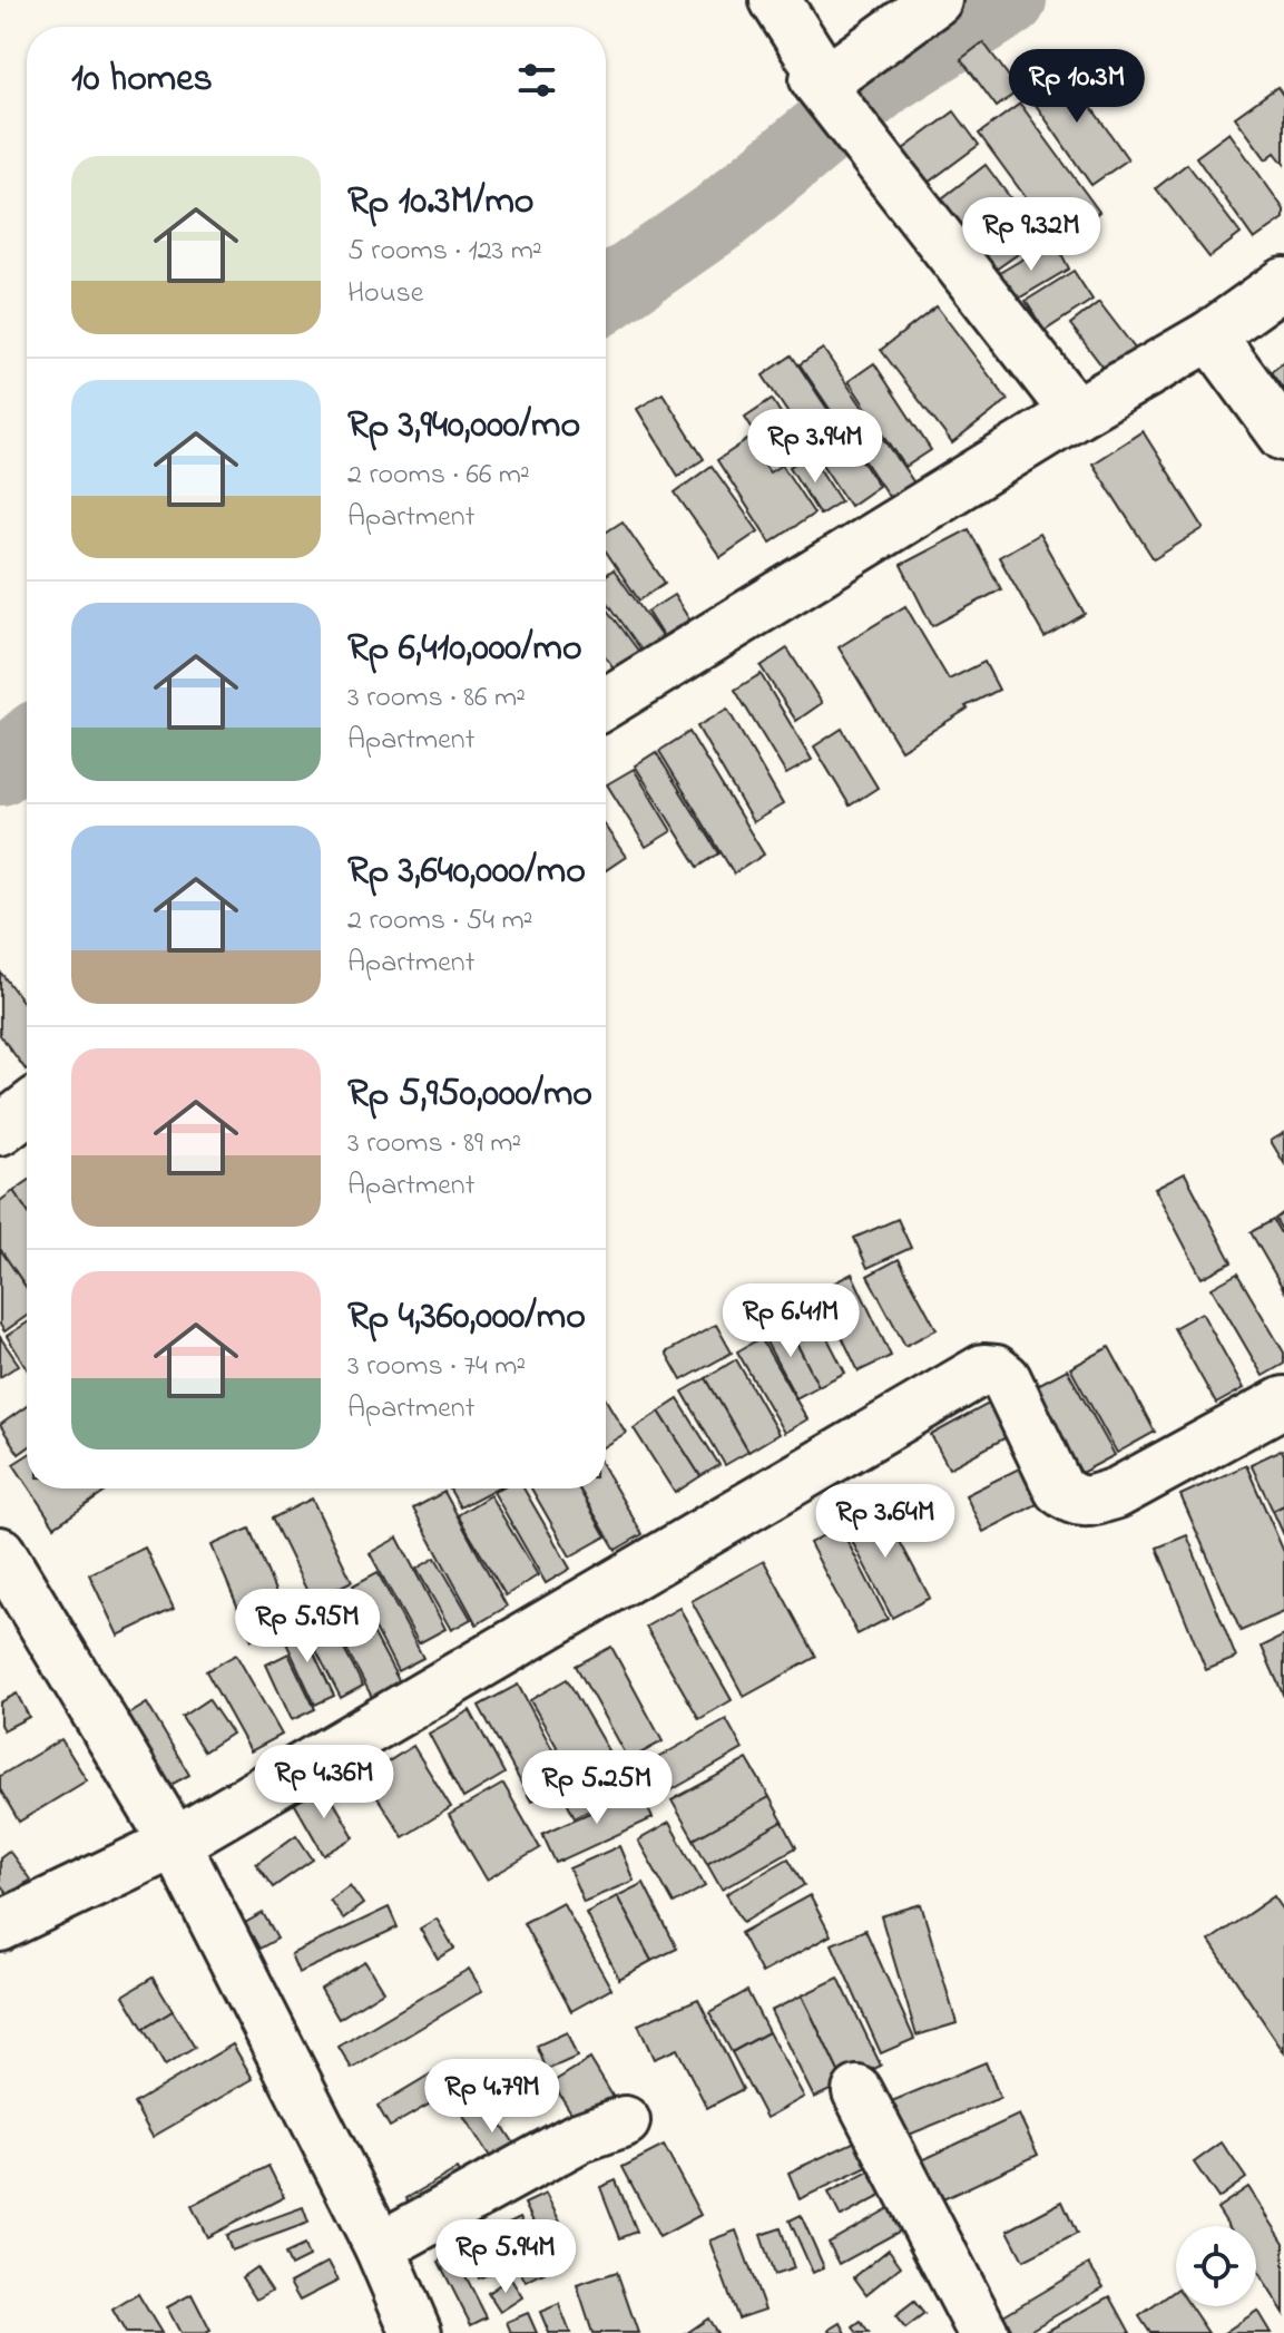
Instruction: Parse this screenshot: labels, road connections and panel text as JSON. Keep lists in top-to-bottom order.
{
  "page": {
    "heading": "10 homes",
    "price": [
      "Rp 10.3M",
      "Rp 9.32M",
      "Rp 3.94M",
      "Rp 6.41M",
      "Rp 3.64M",
      "Rp 5.95M",
      "Rp 4.36M",
      "Rp 5.25M",
      "Rp 4.79M",
      "Rp 5.94M"
    ],
    "list": [
      {
        "name": "Rp 10.3M/mo",
        "note": "5 rooms · 123 m² · House"
      },
      {
        "name": "Rp 3,940,000/mo",
        "note": "2 rooms · 66 m² · Apartment"
      },
      {
        "name": "Rp 6,410,000/mo",
        "note": "3 rooms · 86 m² · Apartment"
      },
      {
        "name": "Rp 3,640,000/mo",
        "note": "2 rooms · 54 m² · Apartment"
      },
      {
        "name": "Rp 5,950,000/mo",
        "note": "3 rooms · 89 m² · Apartment"
      },
      {
        "name": "Rp 4,360,000/mo",
        "note": "3 rooms · 74 m² · Apartment"
      }
    ]
  }
}
